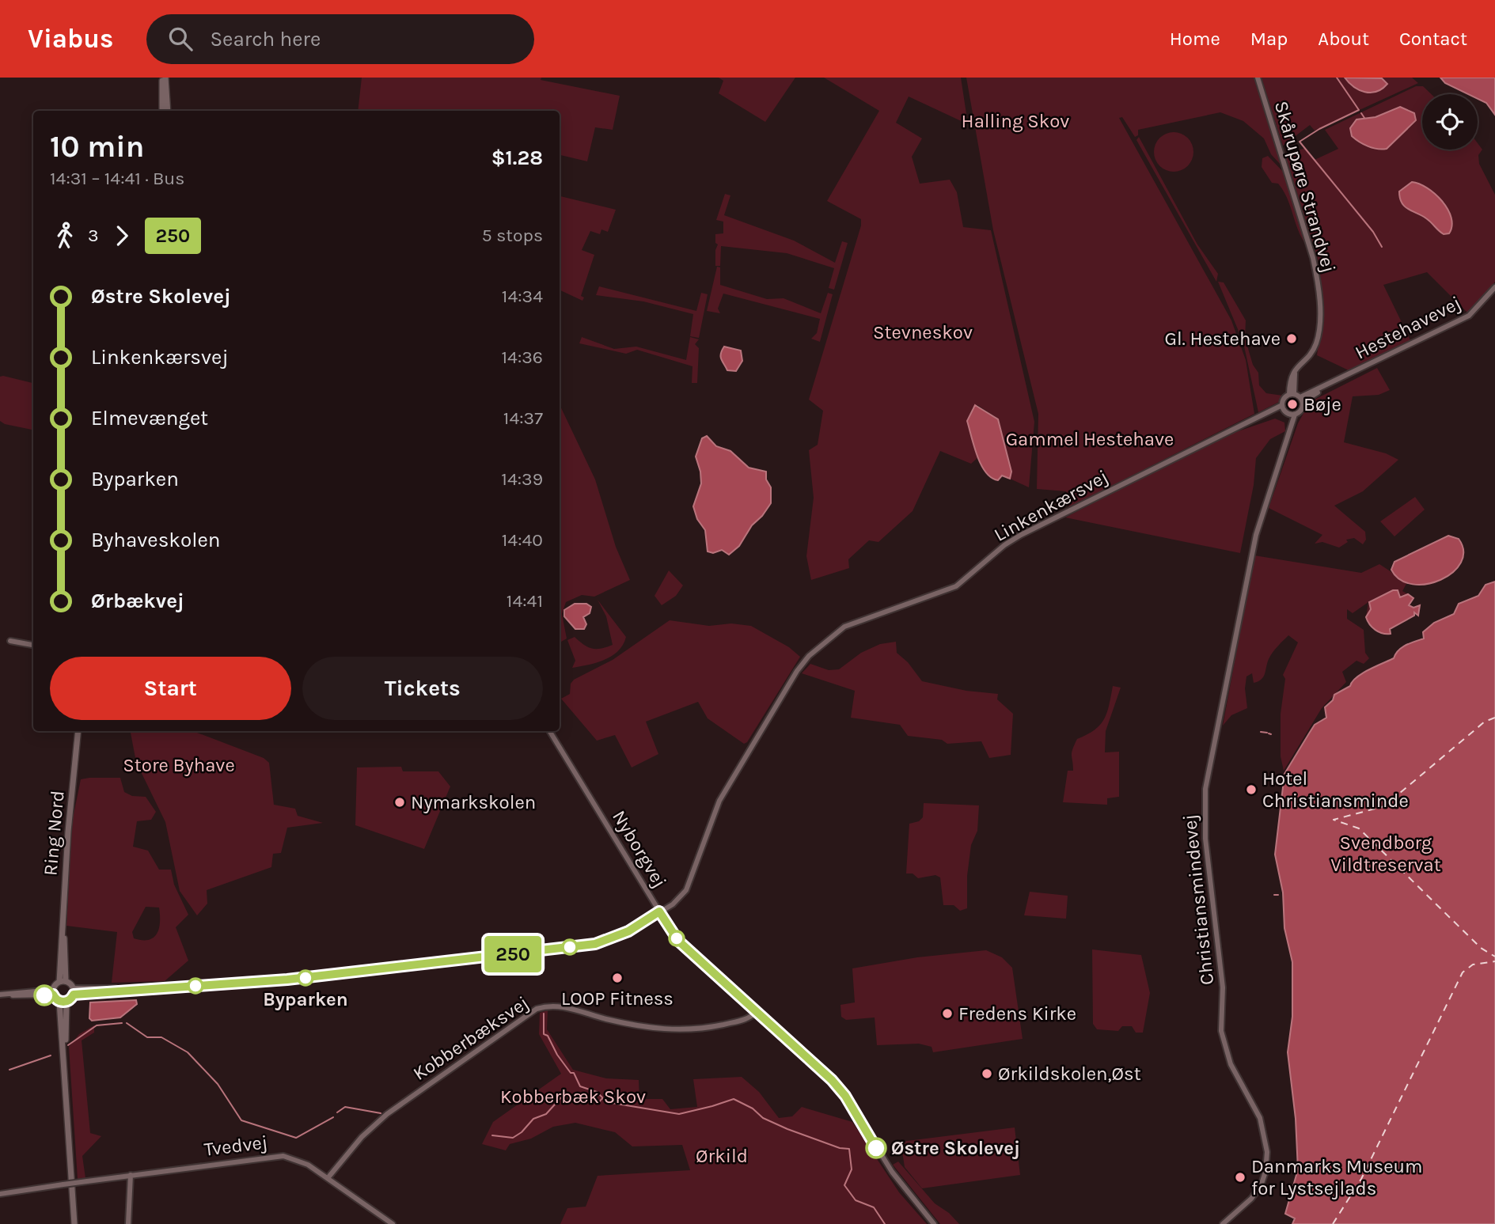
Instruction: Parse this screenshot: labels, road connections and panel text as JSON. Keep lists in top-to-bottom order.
{
  "streets": {
    "main road": ["Ring Nord"],
    "street": [
      "Skårupøre Strandvej",
      "Hestehavevej",
      "Linkenkærsvej",
      "Nyborgvej",
      "Christiansmindevej",
      "Kobberbæksvej",
      "Tvedvej"
    ]
  },
  "crossings": [
    ["Skårupøre Strandvej", "Hestehavevej"],
    ["Skårupøre Strandvej", "Linkenkærsvej"],
    ["Skårupøre Strandvej", "Christiansmindevej"],
    ["Hestehavevej", "Linkenkærsvej"],
    ["Hestehavevej", "Christiansmindevej"],
    ["Linkenkærsvej", "Nyborgvej"],
    ["Linkenkærsvej", "Christiansmindevej"],
    ["Nyborgvej", "Kobberbæksvej"],
    ["Kobberbæksvej", "Tvedvej"]
  ],
  "parks": [
    "Halling Skov",
    "Stevneskov",
    "Gammel Hestehave",
    "Store Byhave",
    "Svendborg Vildtreservat",
    "Kobberbæk Skov",
    "Ørkild"
  ],
  "places": [
    "Gl. Hestehave",
    "Bøje",
    "Hotel Christiansminde",
    "Nymarkskolen",
    "Byparken",
    "LOOP Fitness",
    "Fredens Kirke",
    "Ørkildskolen,Øst",
    "Østre Skolevej",
    "Danmarks Museum for Lystsejlads"
  ],
  "lines": ["bus line 250"],
  "page": {
    "header": "Viabus",
    "search": "Search here",
    "nav": [
      "Home",
      "Map",
      "About",
      "Contact"
    ],
    "on_map": "250",
    "heading": ["10 min", "14:31 – 14:41 · Bus", "$1.28"],
    "legs": ["3", "250", "5 stops"],
    "list": [
      {
        "name": "Østre Skolevej",
        "value": "14:34"
      },
      {
        "name": "Linkenkærsvej",
        "value": "14:36"
      },
      {
        "name": "Elmevænget",
        "value": "14:37"
      },
      {
        "name": "Byparken",
        "value": "14:39"
      },
      {
        "name": "Byhaveskolen",
        "value": "14:40"
      },
      {
        "name": "Ørbækvej",
        "value": "14:41"
      }
    ],
    "buttons": ["Start", "Tickets"]
  }
}
